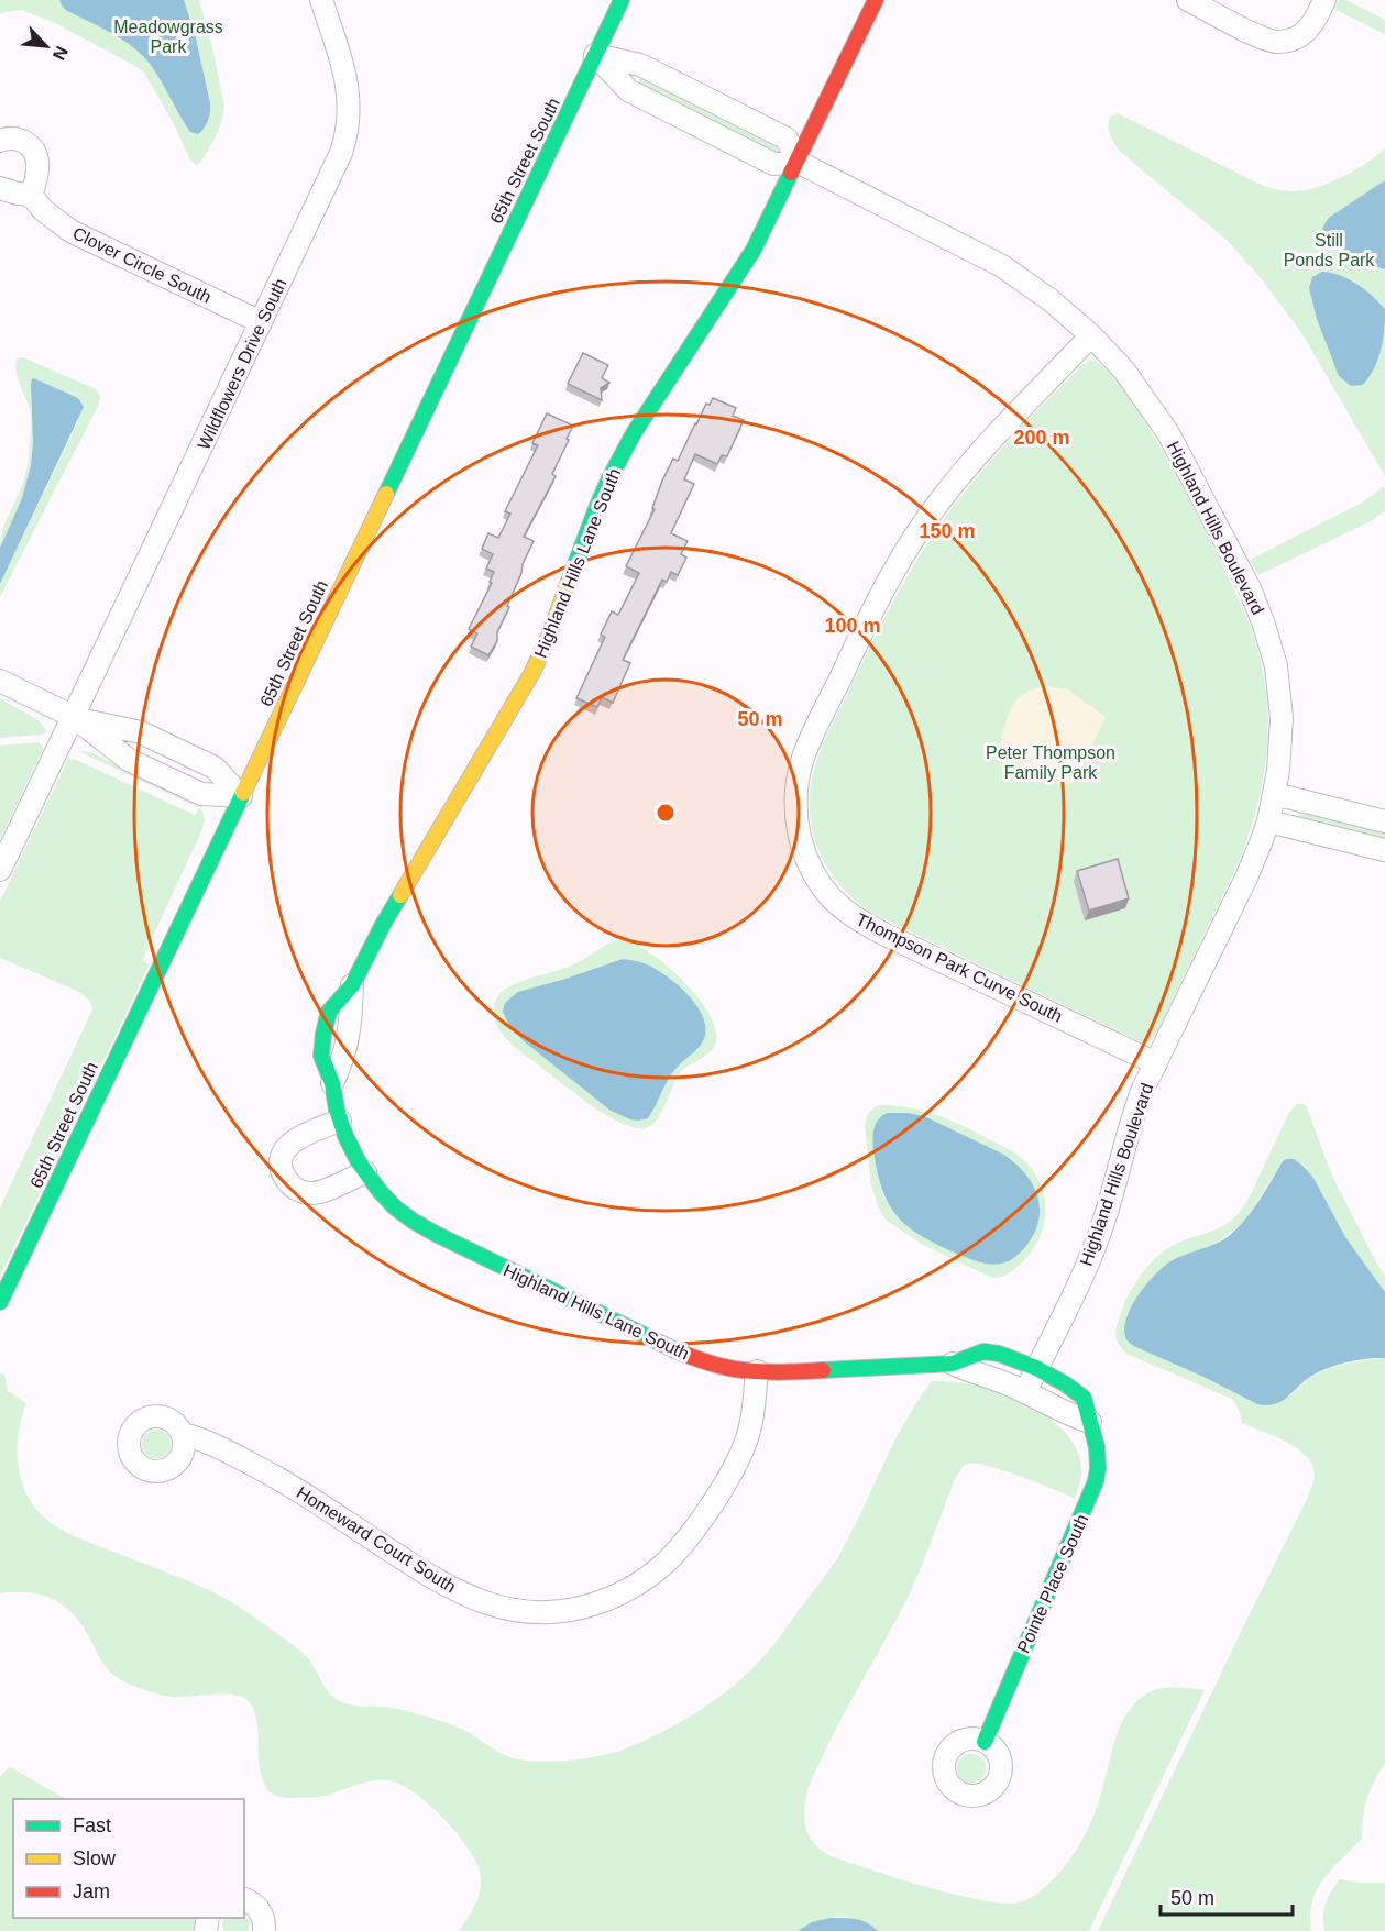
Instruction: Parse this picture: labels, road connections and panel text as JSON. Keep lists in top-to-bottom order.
{
  "streets": {
    "street": [
      "65th Street South",
      "Clover Circle South",
      "Wildflowers Drive South",
      "Highland Hills Boulevard",
      "Highland Hills Lane South",
      "Thompson Park Curve South",
      "Homeward Court South",
      "Pointe Place South"
    ]
  },
  "crossings": [
    ["65th Street South", "Highland Hills Boulevard"],
    ["Clover Circle South", "Wildflowers Drive South"],
    ["Highland Hills Boulevard", "Highland Hills Lane South"],
    ["Highland Hills Boulevard", "Thompson Park Curve South"],
    ["Highland Hills Boulevard", "Pointe Place South"],
    ["Highland Hills Lane South", "Homeward Court South"],
    ["Highland Hills Lane South", "Pointe Place South"]
  ],
  "parks": ["Meadowgrass Park", "Still Ponds Park", "Peter Thompson Family Park"],
  "legend": ["Fast", "Slow", "Jam"],
  "scale_bar": "50 m",
  "north": "bottom right",
  "rings": [
    "200 m",
    "150 m",
    "100 m",
    "50 m"
  ]
}
